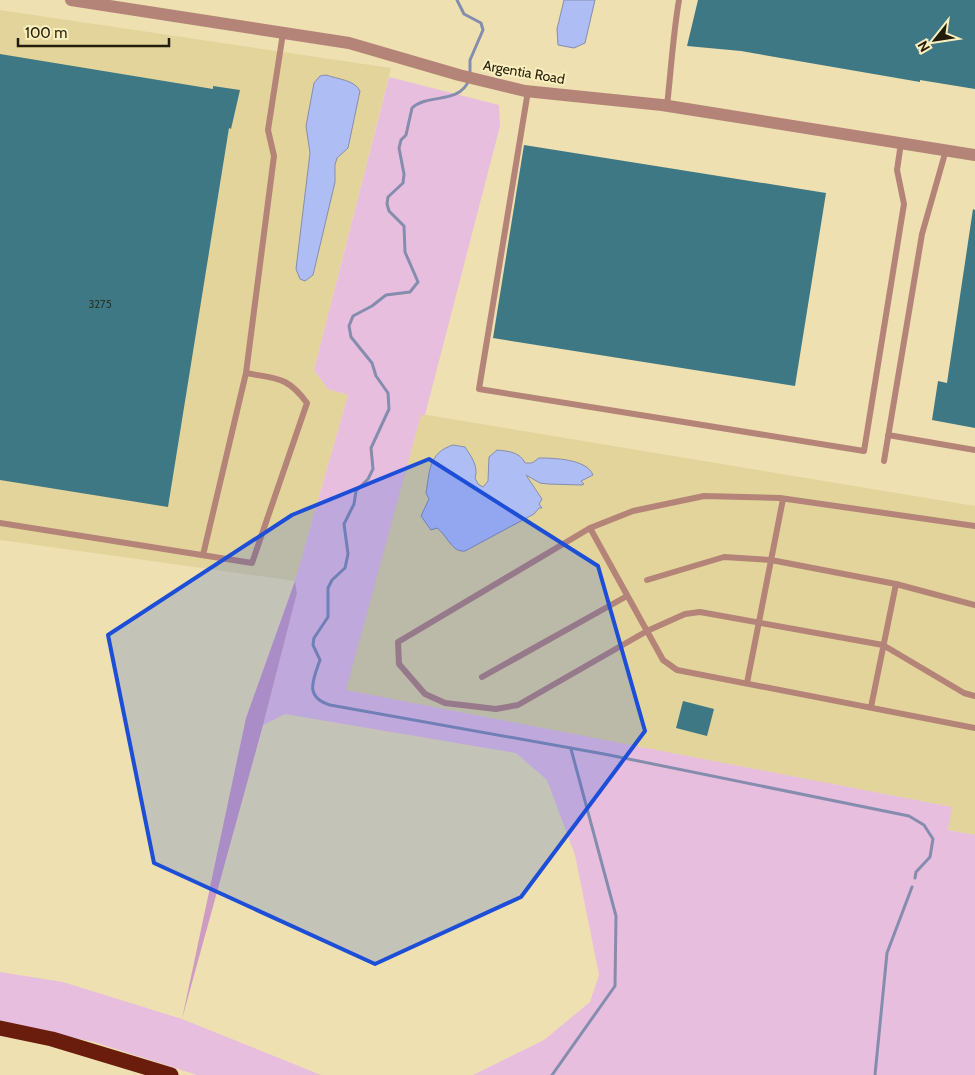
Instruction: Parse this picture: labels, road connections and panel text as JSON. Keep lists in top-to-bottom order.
{
  "streets": {
    "street": ["Argentia Road"]
  },
  "house_numbers": ["3275"],
  "scale_bar": "100 m",
  "north": "bottom left"
}
